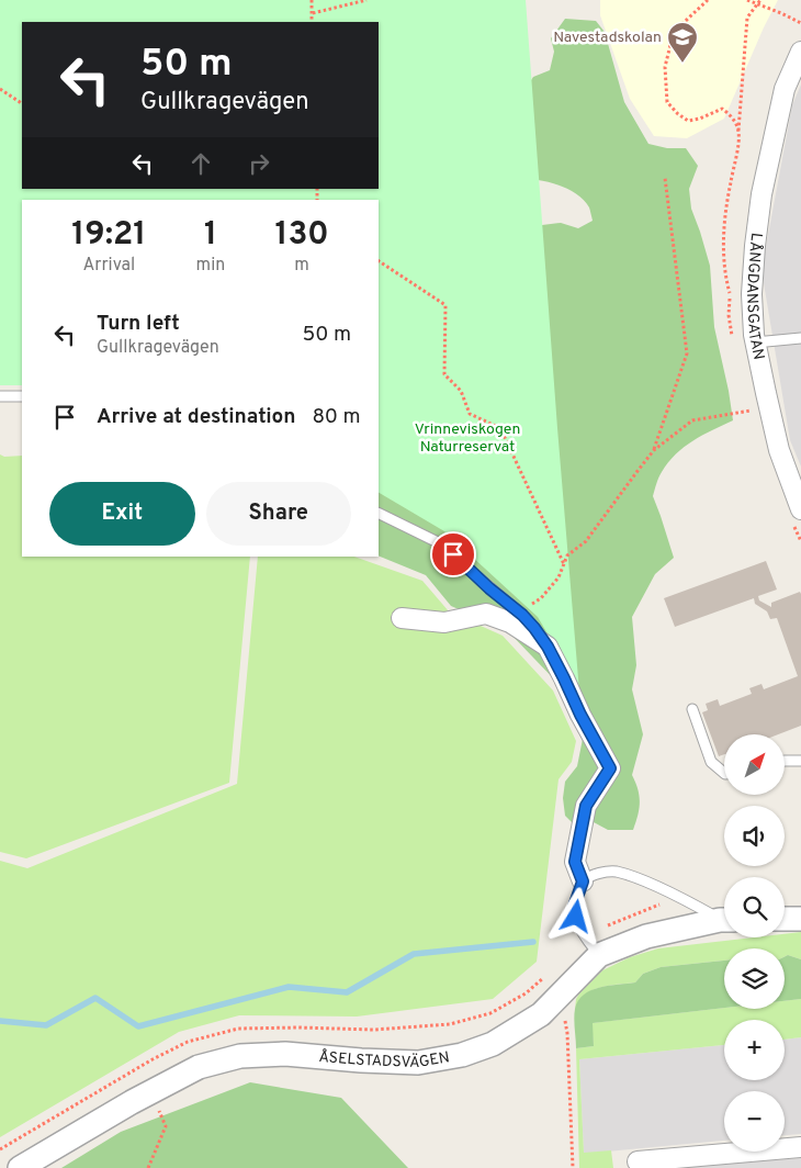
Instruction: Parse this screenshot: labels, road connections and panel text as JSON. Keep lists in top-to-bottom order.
{
  "streets": {
    "street": ["LÅNGDANSGATAN", "ÅSELSTADSVÄGEN"]
  },
  "parks": ["Vrinneviskogen Naturreservat"],
  "places": {
    "school or university": ["Navestadskolan"]
  },
  "north": "top right",
  "page": {
    "turn": ["50 m", "Gullkragevägen"],
    "eta": [
      "19:21",
      "Arrival",
      "1",
      "min",
      "130",
      "m"
    ],
    "list": [
      {
        "name": "Turn left",
        "note": "Gullkragevägen",
        "value": "50 m"
      },
      {
        "name": "Arrive at destination",
        "value": "80 m"
      }
    ],
    "buttons": ["Exit", "Share"],
    "map_buttons": ["+", "−"]
  }
}
